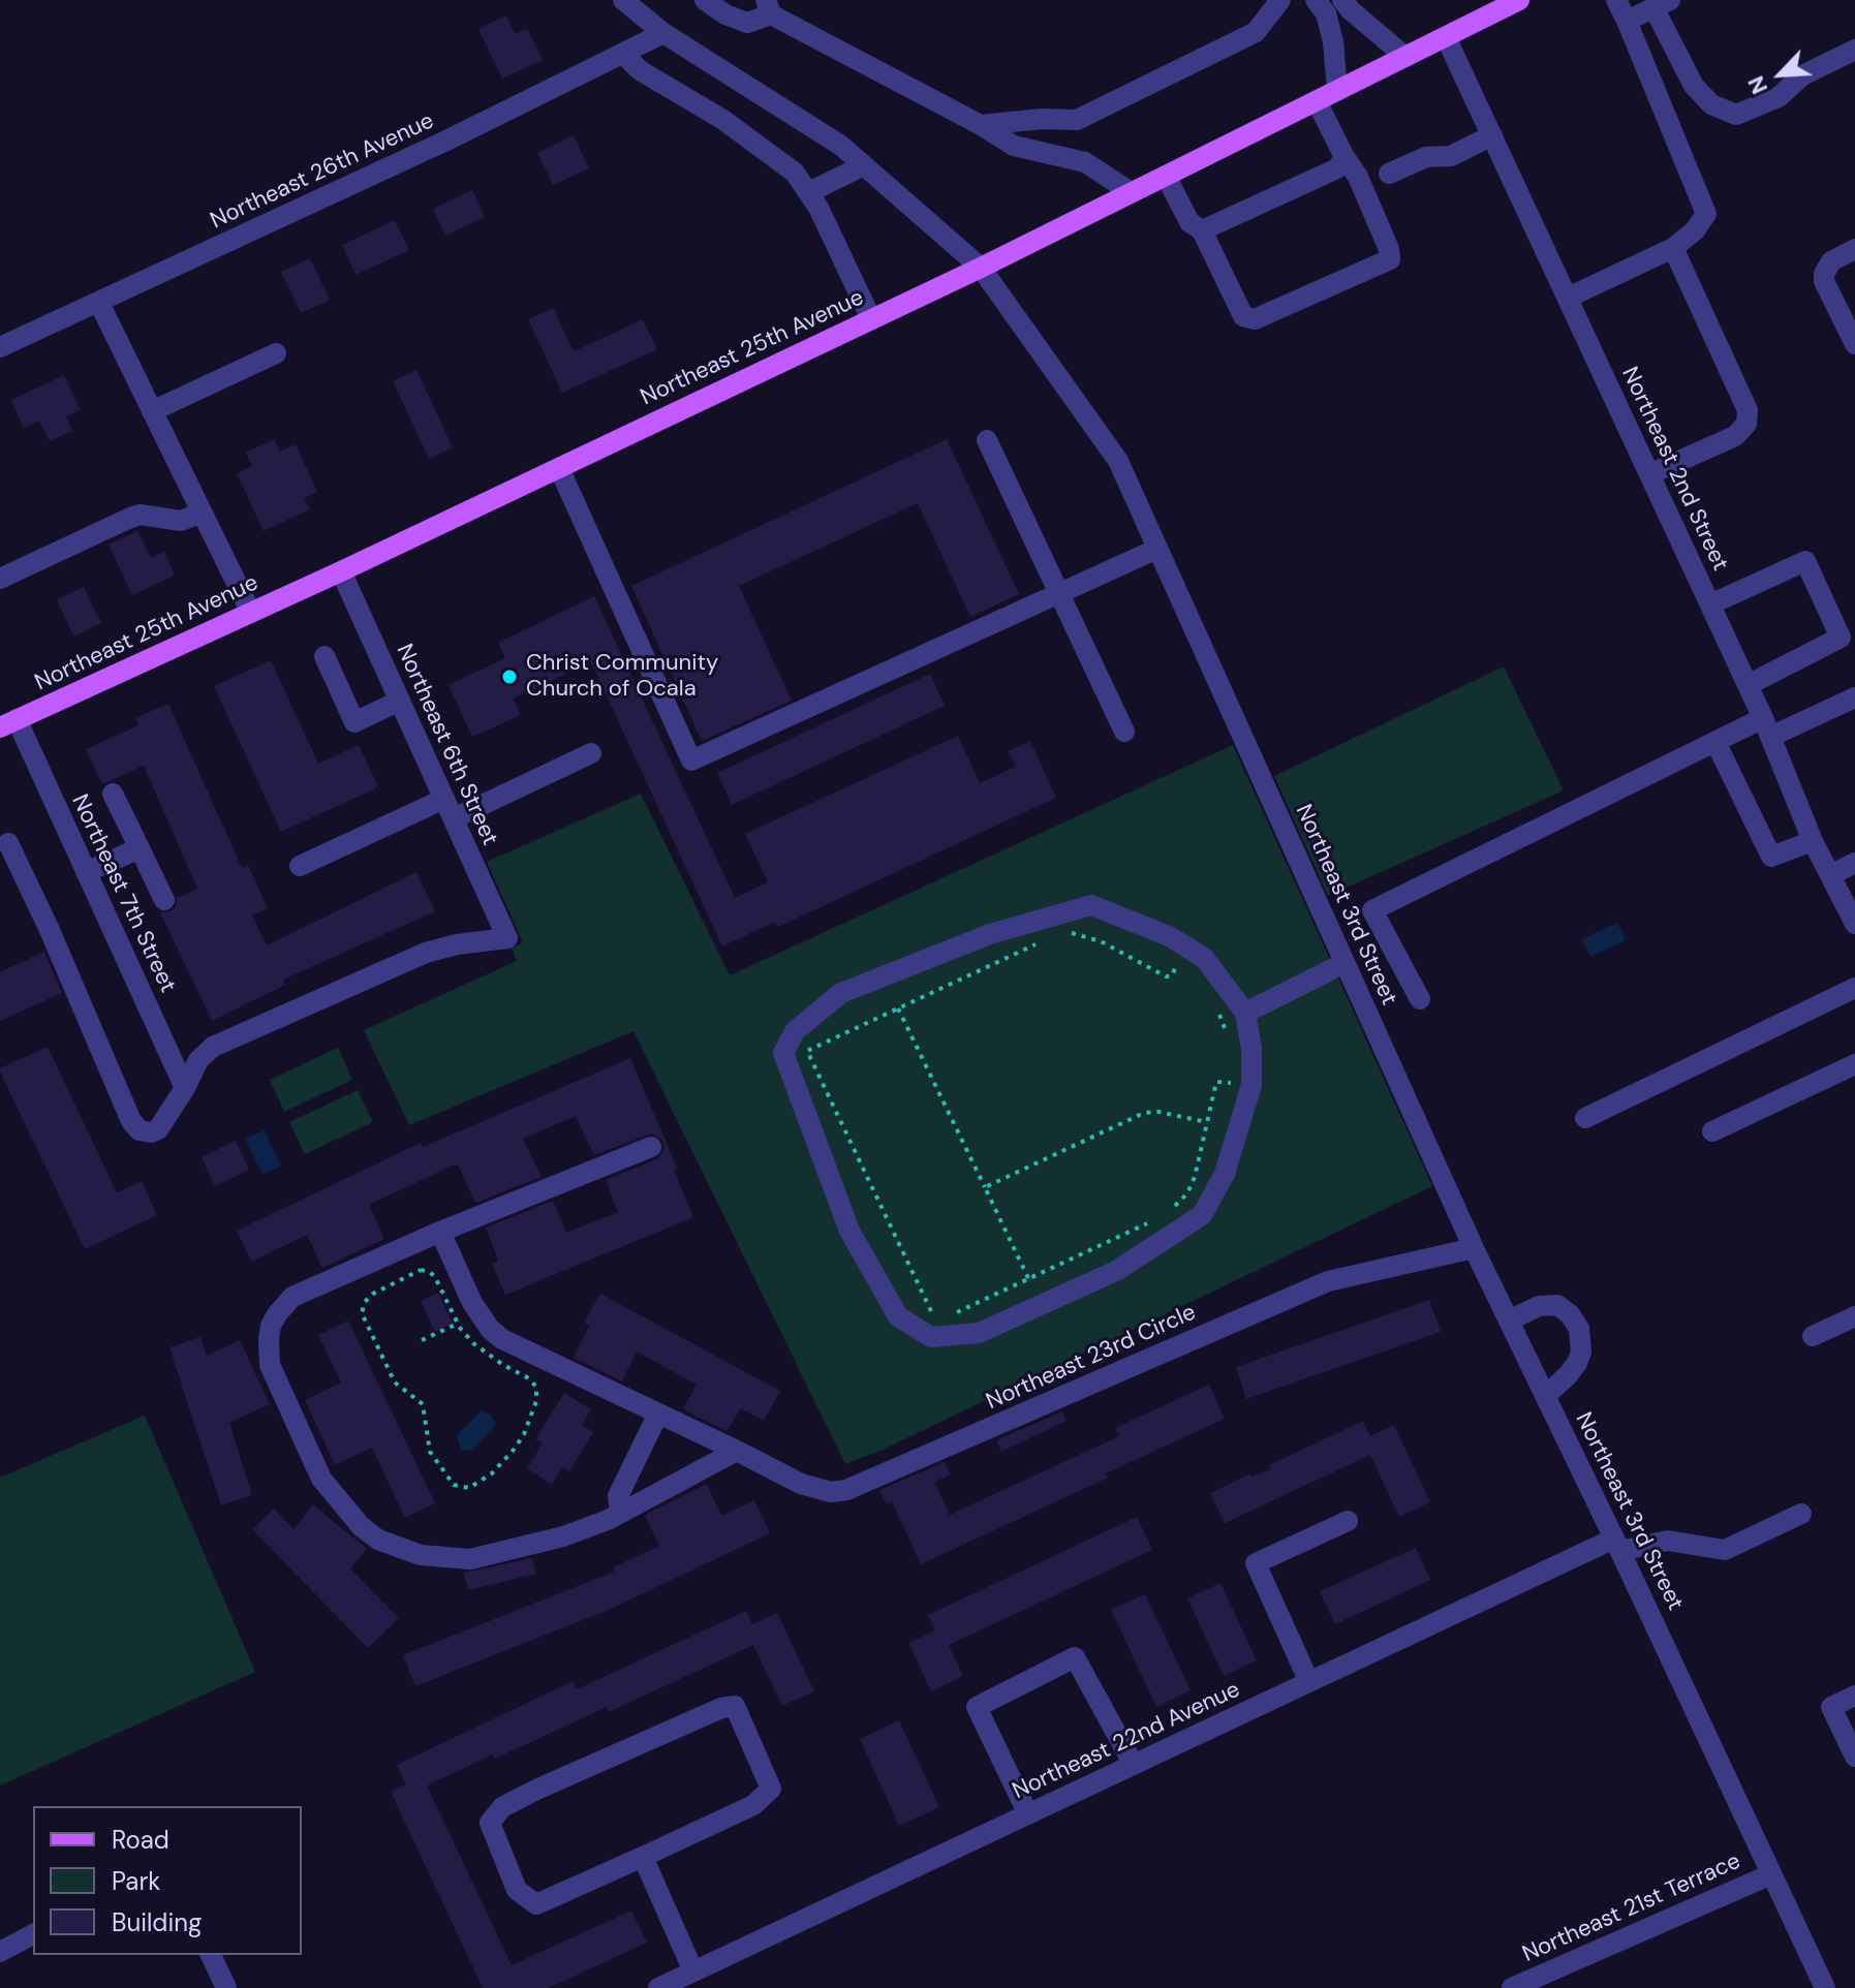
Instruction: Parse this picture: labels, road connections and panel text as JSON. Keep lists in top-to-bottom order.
{
  "streets": {
    "main road": ["Northeast 25th Avenue"],
    "street": [
      "Northeast 26th Avenue",
      "Northeast 2nd Street",
      "Northeast 6th Street",
      "Northeast 7th Street",
      "Northeast 3rd Street",
      "Northeast 23rd Circle",
      "Northeast 22nd Avenue",
      "Northeast 21st Terrace"
    ]
  },
  "crossings": [
    ["Northeast 26th Avenue", "Northeast 3rd Street"],
    ["Northeast 25th Avenue", "Northeast 2nd Street"],
    ["Northeast 25th Avenue", "Northeast 6th Street"],
    ["Northeast 25th Avenue", "Northeast 7th Street"],
    ["Northeast 25th Avenue", "Northeast 3rd Street"],
    ["Northeast 6th Street", "Northeast 7th Street"],
    ["Northeast 3rd Street", "Northeast 23rd Circle"],
    ["Northeast 3rd Street", "Northeast 22nd Avenue"],
    ["Northeast 3rd Street", "Northeast 21st Terrace"]
  ],
  "places": ["Christ Community Church of Ocala"],
  "legend": ["Road", "Park", "Building"],
  "north": "bottom left"
}
